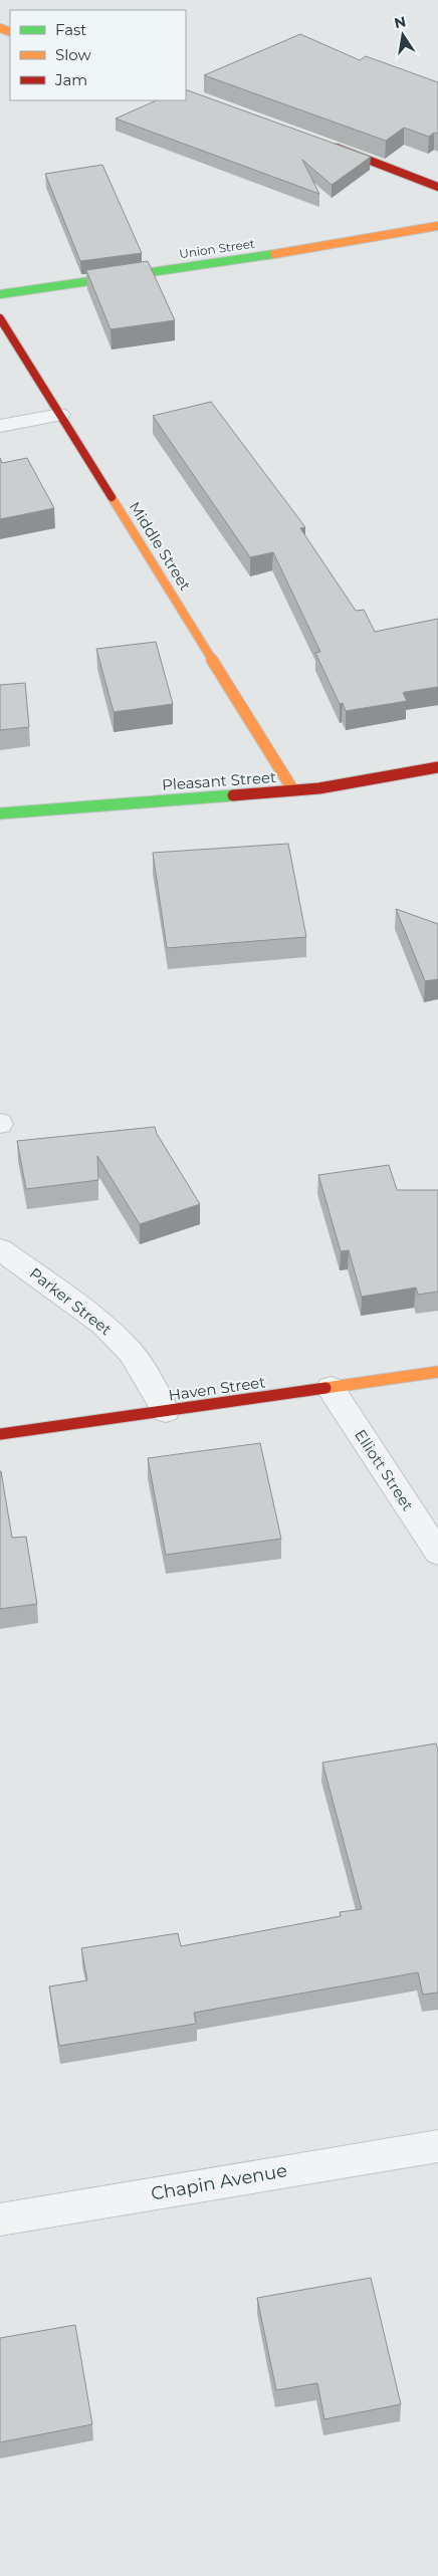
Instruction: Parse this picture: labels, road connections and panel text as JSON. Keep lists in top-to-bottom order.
{
  "streets": {
    "street": [
      "Union Street",
      "Middle Street",
      "Pleasant Street",
      "Parker Street",
      "Haven Street",
      "Elliott Street",
      "Chapin Avenue"
    ]
  },
  "crossings": [
    ["Middle Street", "Pleasant Street"],
    ["Parker Street", "Haven Street"],
    ["Haven Street", "Elliott Street"]
  ],
  "legend": ["Fast", "Slow", "Jam"],
  "north": "top"
}
